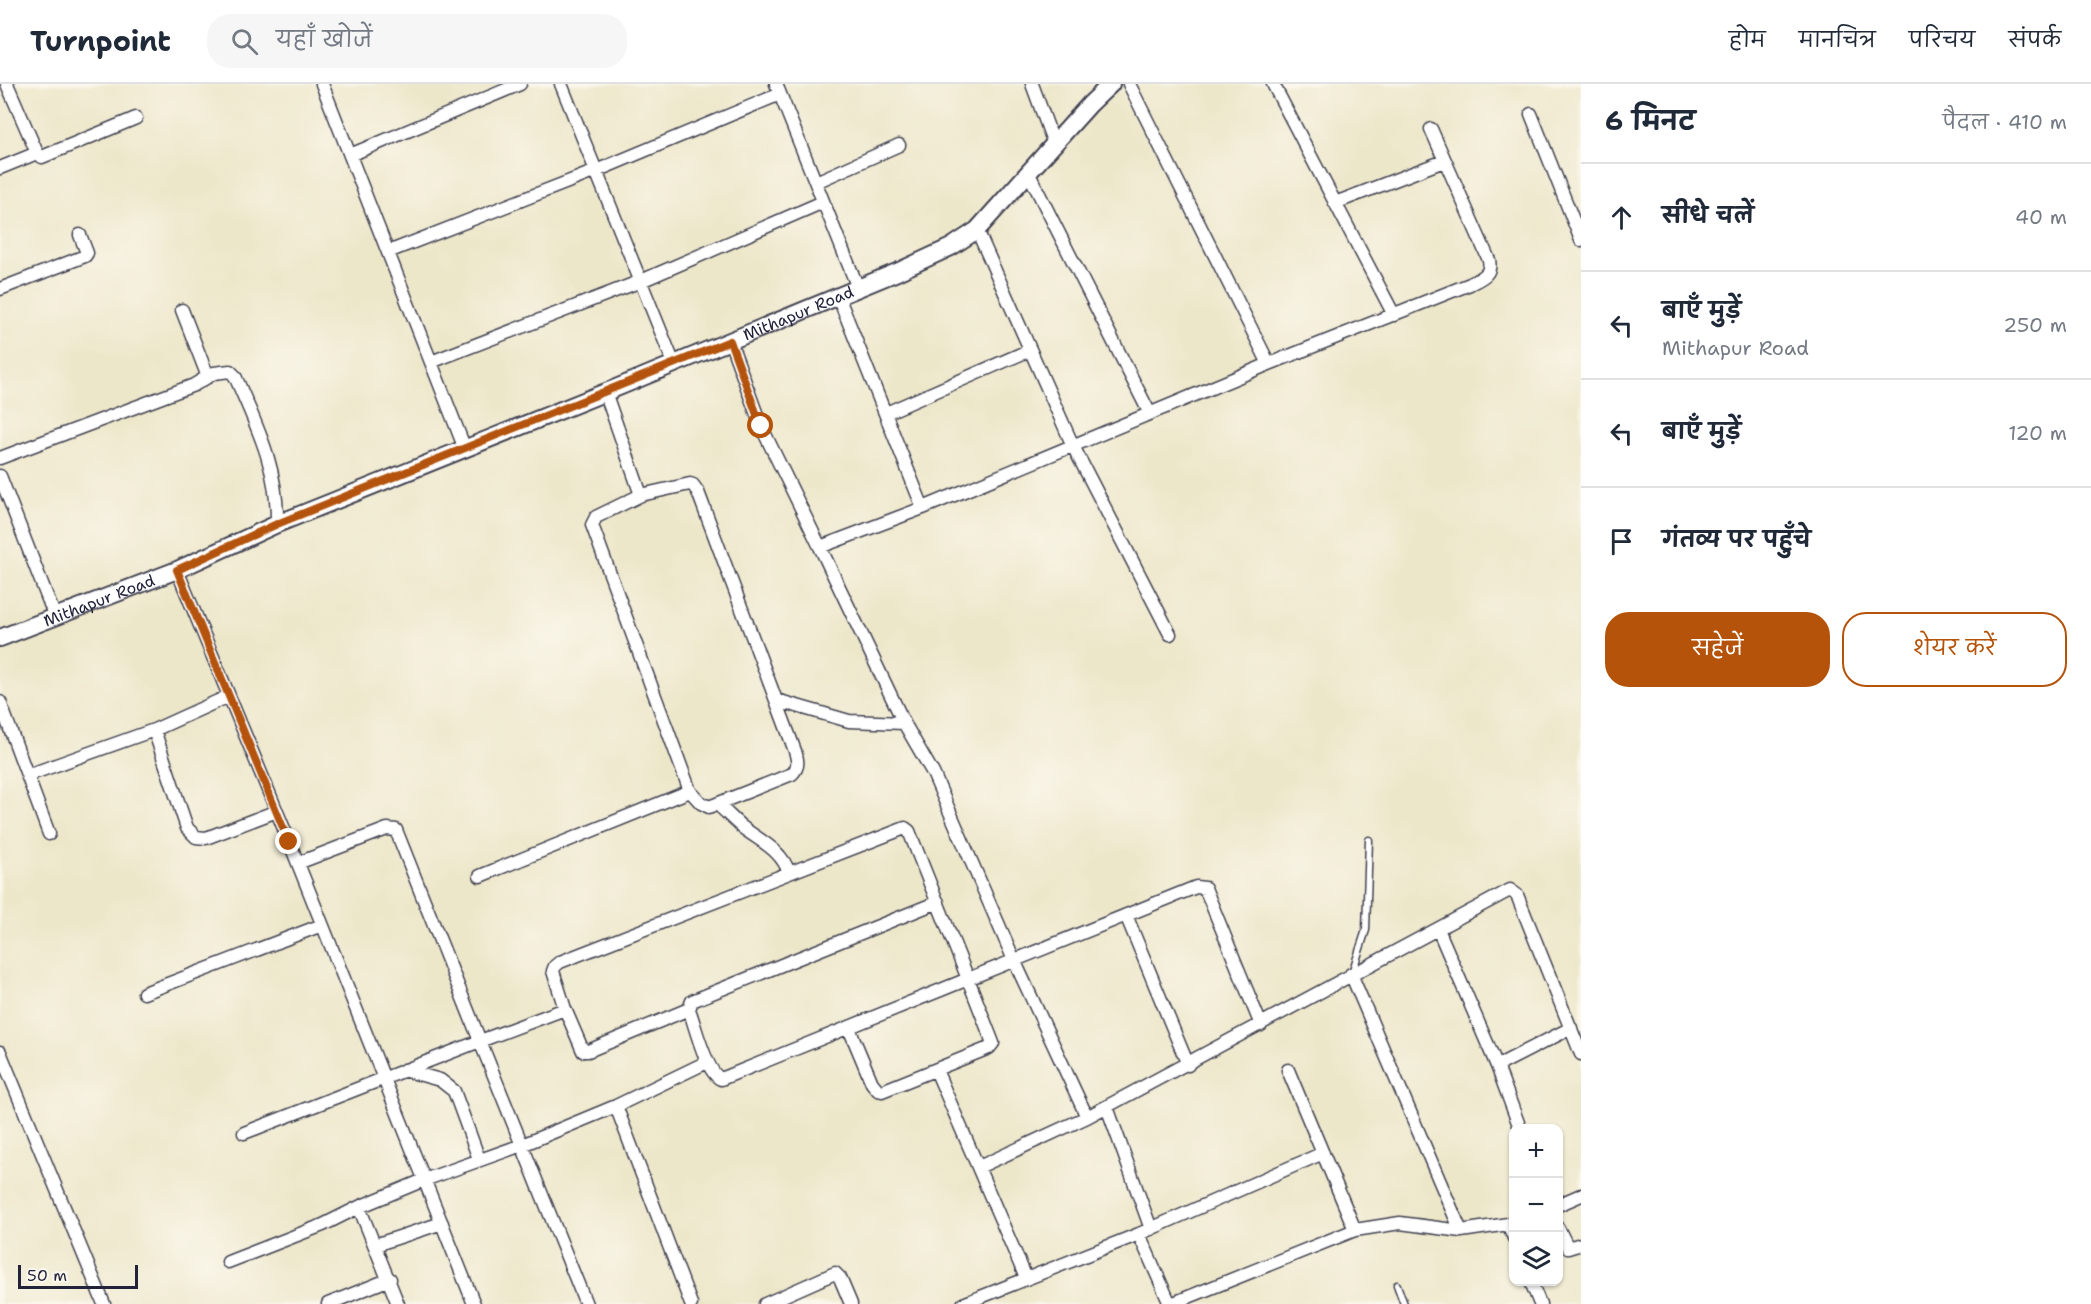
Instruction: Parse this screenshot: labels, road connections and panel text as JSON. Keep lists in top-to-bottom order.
{
  "streets": {
    "street": ["Mithapur Road"]
  },
  "scale_bar": "50 m",
  "page": {
    "header": "Turnpoint",
    "search": "यहाँ खोजें",
    "nav": [
      "होम",
      "मानचित्र",
      "परिचय",
      "संपर्क"
    ],
    "heading": ["6 मिनट", "पैदल · 410 m"],
    "list": [
      ["सीधे चलें", "40 m"],
      ["बाएँ मुड़ें", "Mithapur Road", "250 m"],
      ["बाएँ मुड़ें", "120 m"],
      "गंतव्य पर पहुँचे"
    ],
    "buttons": ["सहेजें", "शेयर करें"],
    "map_buttons": ["+", "−"],
    "scale": "50 m"
  }
}
